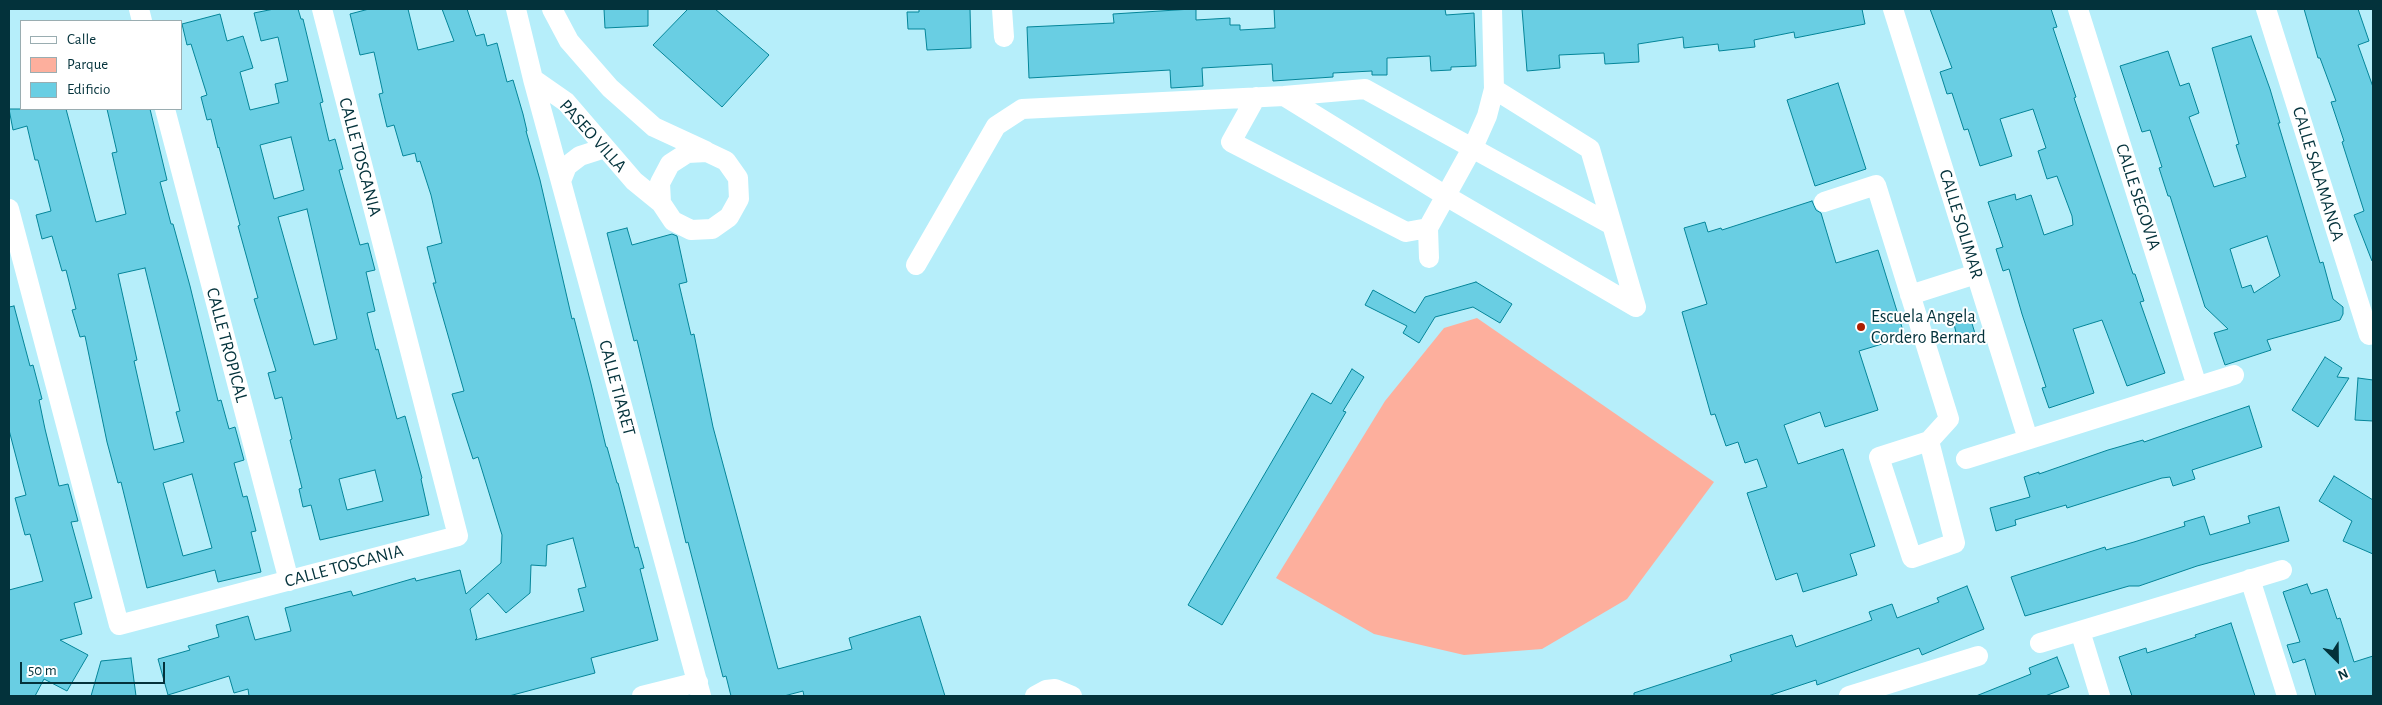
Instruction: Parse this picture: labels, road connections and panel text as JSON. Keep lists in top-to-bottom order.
{
  "streets": {
    "street": [
      "PASEO VILLA",
      "CALLE TOSCANIA",
      "CALLE SALAMANCA",
      "CALLE SEGOVIA",
      "CALLE SOLIMAR",
      "CALLE TROPICAL",
      "CALLE TIARET"
    ]
  },
  "crossings": [
    ["PASEO VILLA", "CALLE TIARET"],
    ["CALLE TOSCANIA", "CALLE TROPICAL"]
  ],
  "places": ["Escuela Angela Cordero Bernard"],
  "legend": ["Calle", "Parque", "Edificio"],
  "scale_bar": "50 m",
  "north": "bottom right"
}
